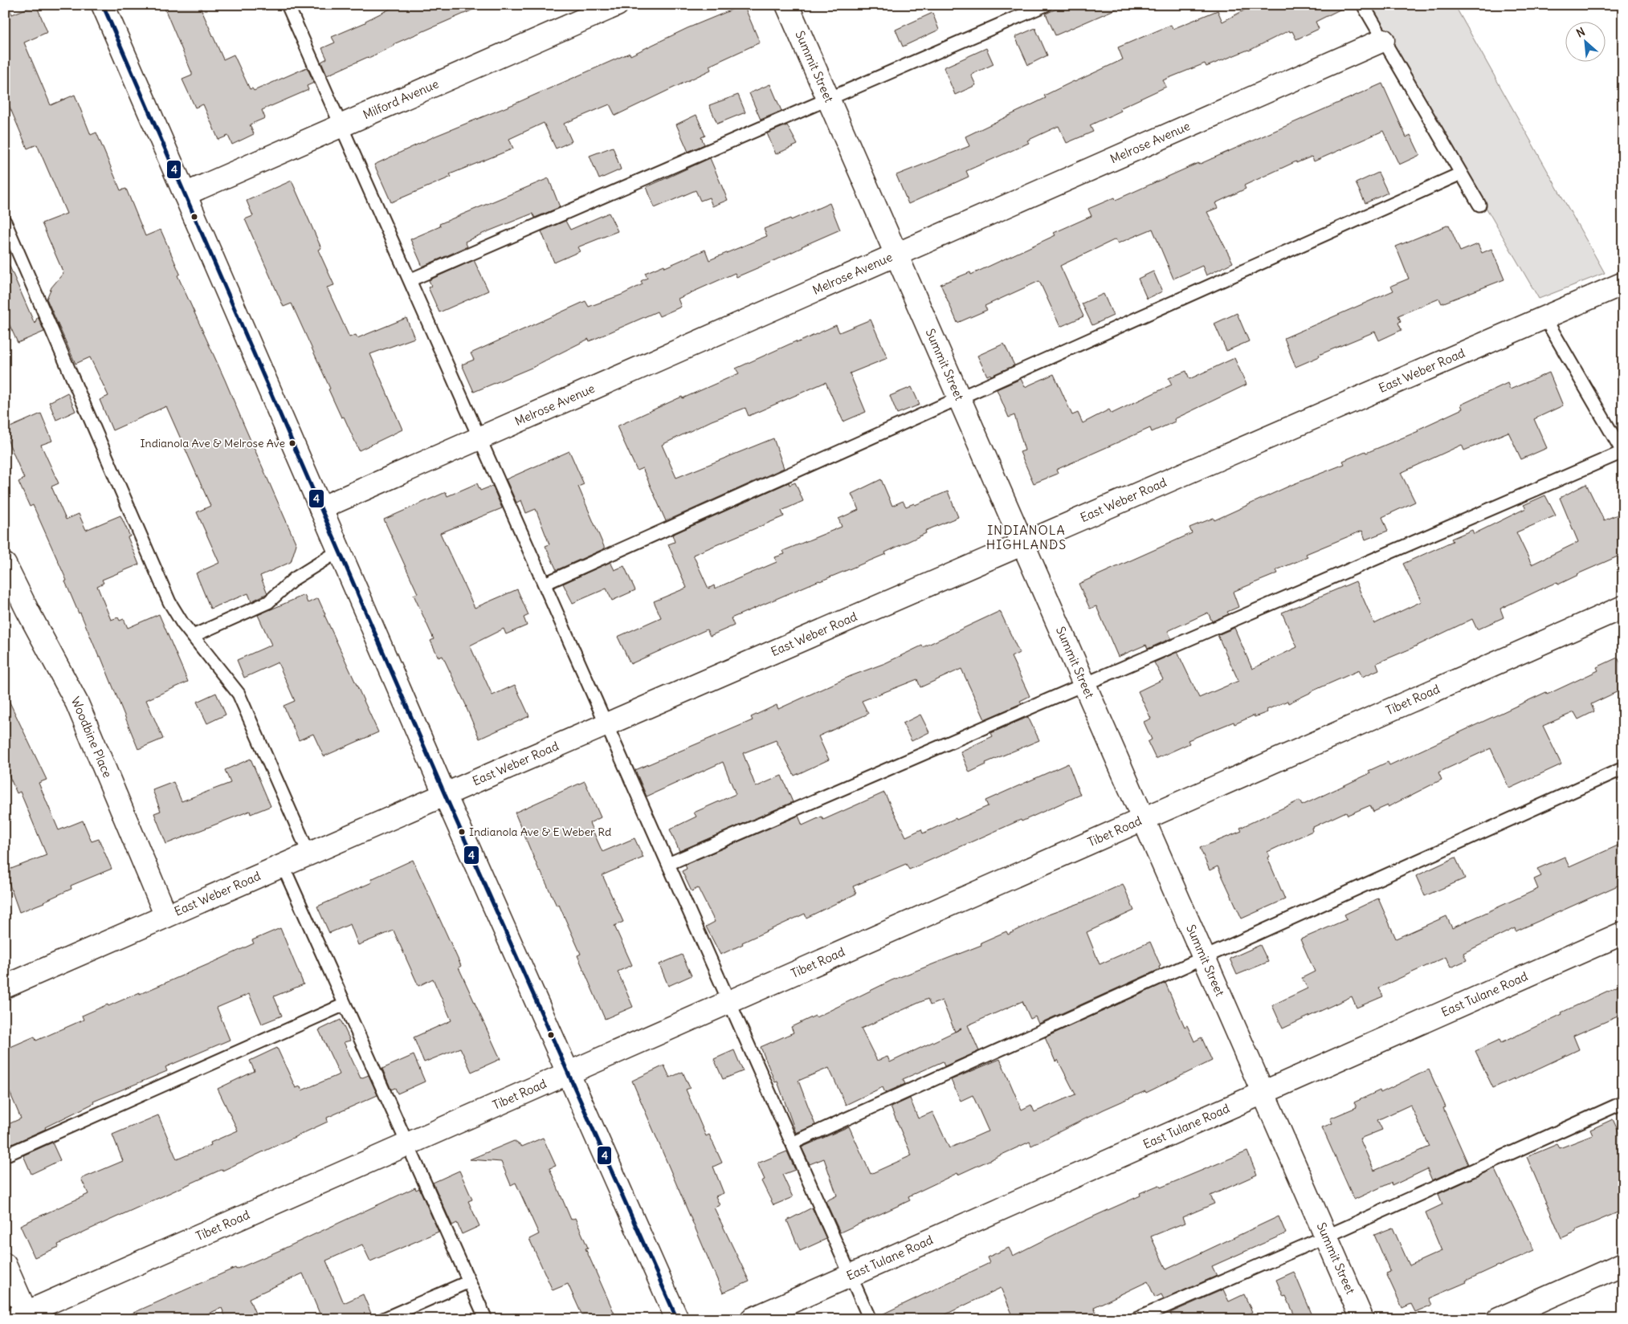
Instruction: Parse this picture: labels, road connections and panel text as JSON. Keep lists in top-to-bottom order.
{
  "streets": {
    "street": [
      "Summit Street",
      "Milford Avenue",
      "Melrose Avenue",
      "East Weber Road",
      "Tibet Road",
      "Woodbine Place",
      "East Tulane Road"
    ]
  },
  "crossings": [
    ["Summit Street", "Melrose Avenue"],
    ["Summit Street", "East Weber Road"],
    ["Summit Street", "Tibet Road"],
    ["Summit Street", "East Tulane Road"],
    ["East Weber Road", "Woodbine Place"]
  ],
  "districts": ["INDIANOLA HIGHLANDS"],
  "places": ["Indianola Ave & Melrose Ave", "Indianola Ave & E Weber Rd"],
  "lines": ["transit line 4"],
  "north": "top left"
}
